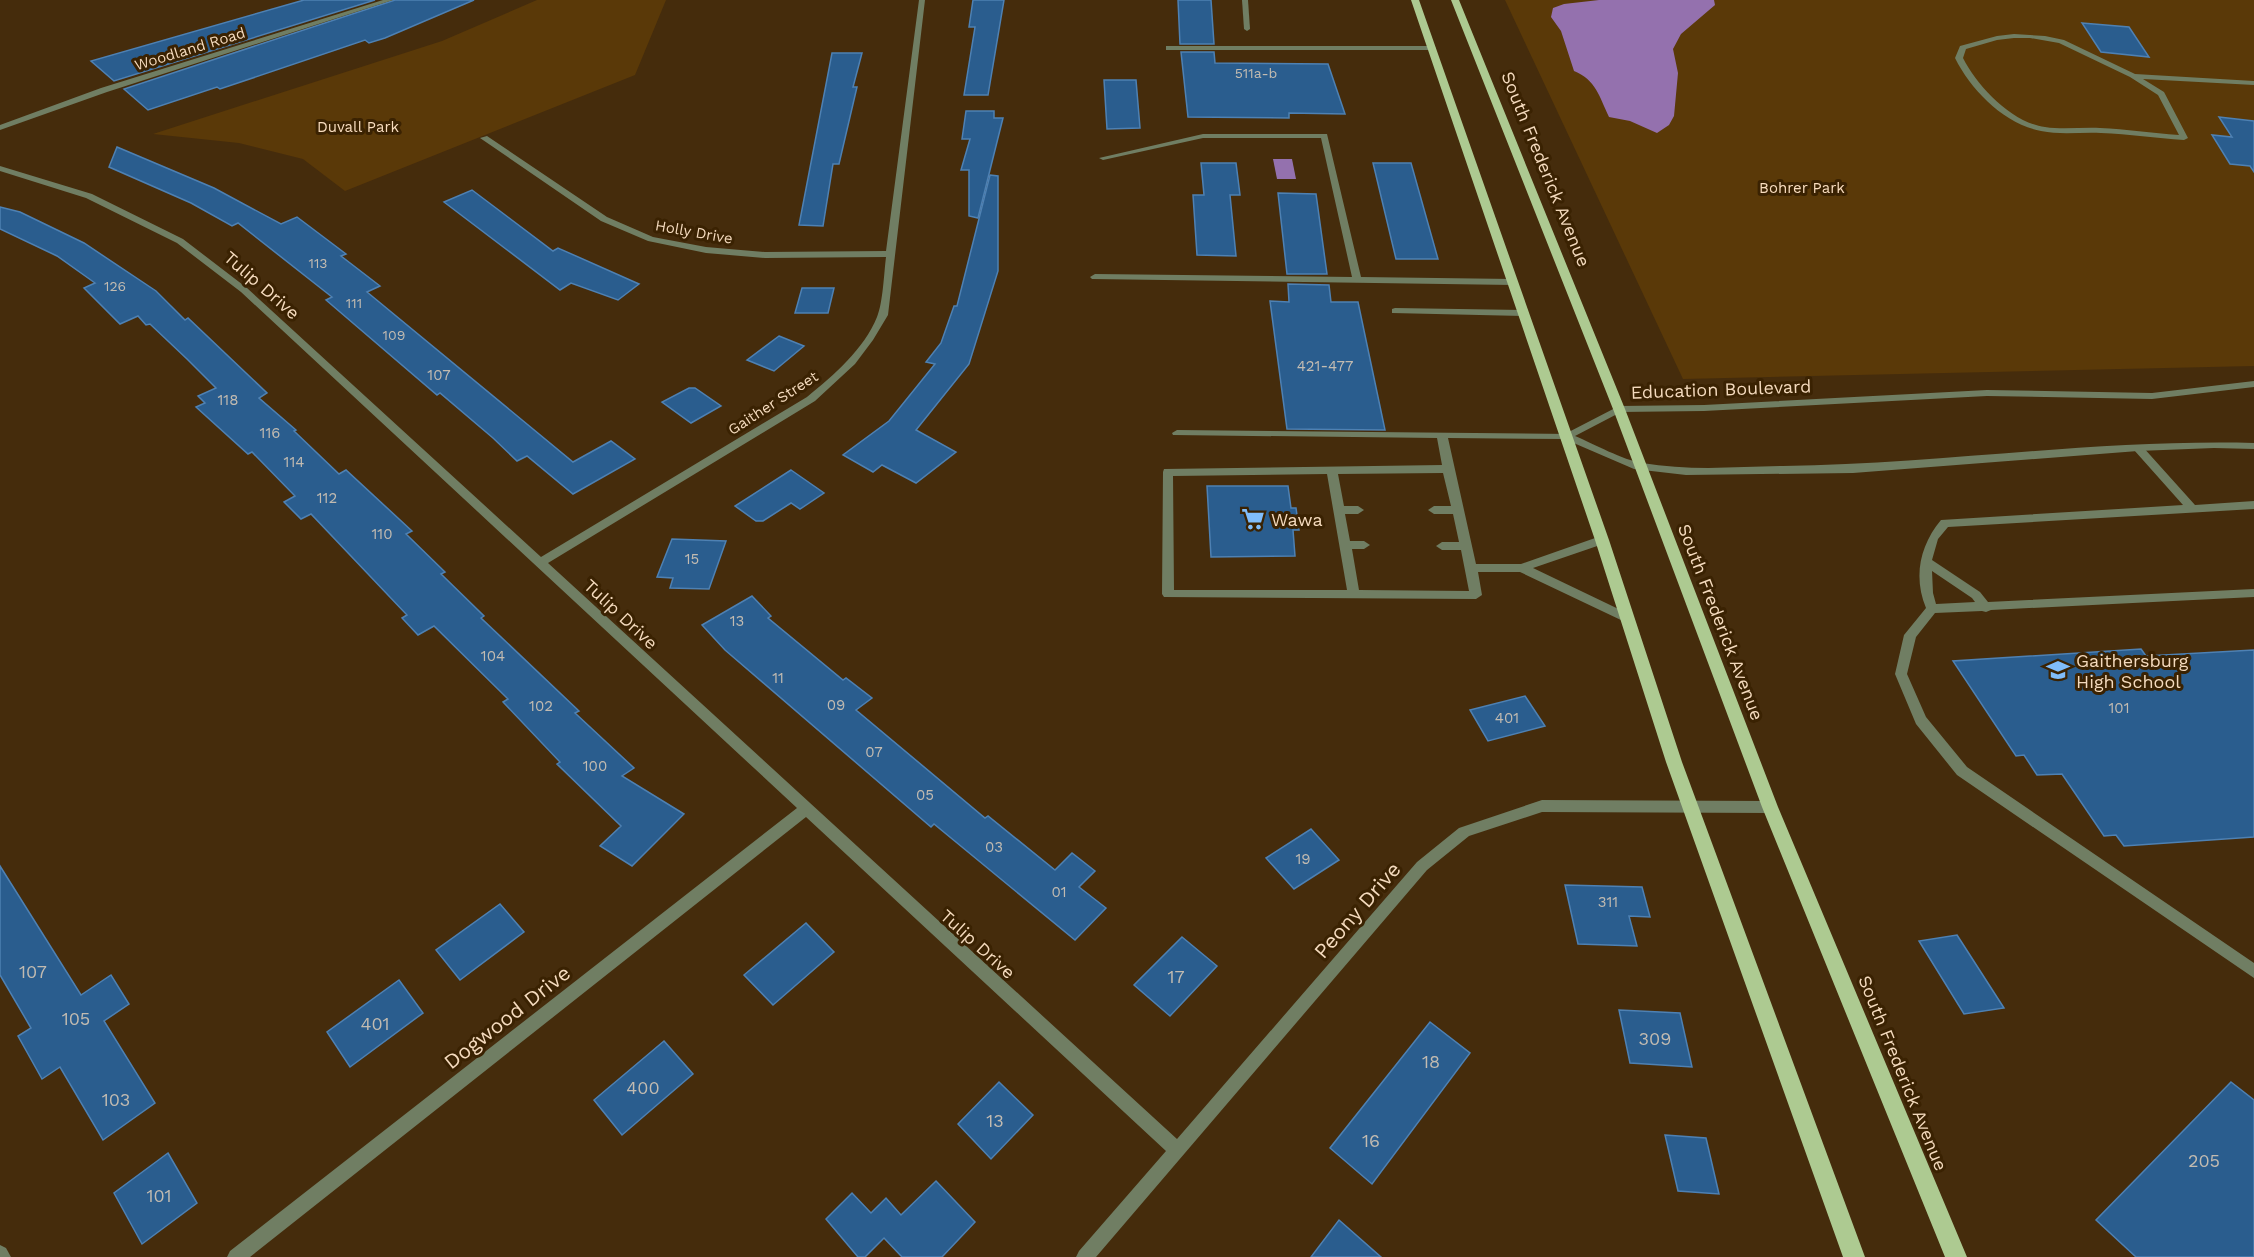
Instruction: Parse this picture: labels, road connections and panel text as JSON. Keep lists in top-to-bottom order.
{
  "streets": {
    "main road": ["South Frederick Avenue"],
    "street": [
      "Woodland Road",
      "Holly Drive",
      "Tulip Drive",
      "Education Boulevard",
      "Gaither Street",
      "Peony Drive",
      "Dogwood Drive"
    ]
  },
  "crossings": [
    ["South Frederick Avenue", "Education Boulevard"],
    ["South Frederick Avenue", "Peony Drive"],
    ["Holly Drive", "Gaither Street"],
    ["Tulip Drive", "Gaither Street"],
    ["Tulip Drive", "Peony Drive"],
    ["Tulip Drive", "Dogwood Drive"]
  ],
  "parks": ["Duvall Park", "Bohrer Park"],
  "places": {
    "supermarket": ["Wawa"],
    "school or university": ["Gaithersburg High School"]
  },
  "house_numbers": [
    "511a-b",
    "113",
    "126",
    "111",
    "109",
    "421-477",
    "107",
    "118",
    "116",
    "114",
    "112",
    "110",
    "15",
    "13",
    "104",
    "11",
    "09",
    "102",
    "101",
    "401",
    "07",
    "100",
    "05",
    "03",
    "19",
    "01",
    "311",
    "107",
    "17",
    "105",
    "401",
    "309",
    "18",
    "400",
    "103",
    "13",
    "16",
    "205",
    "101"
  ]
}
